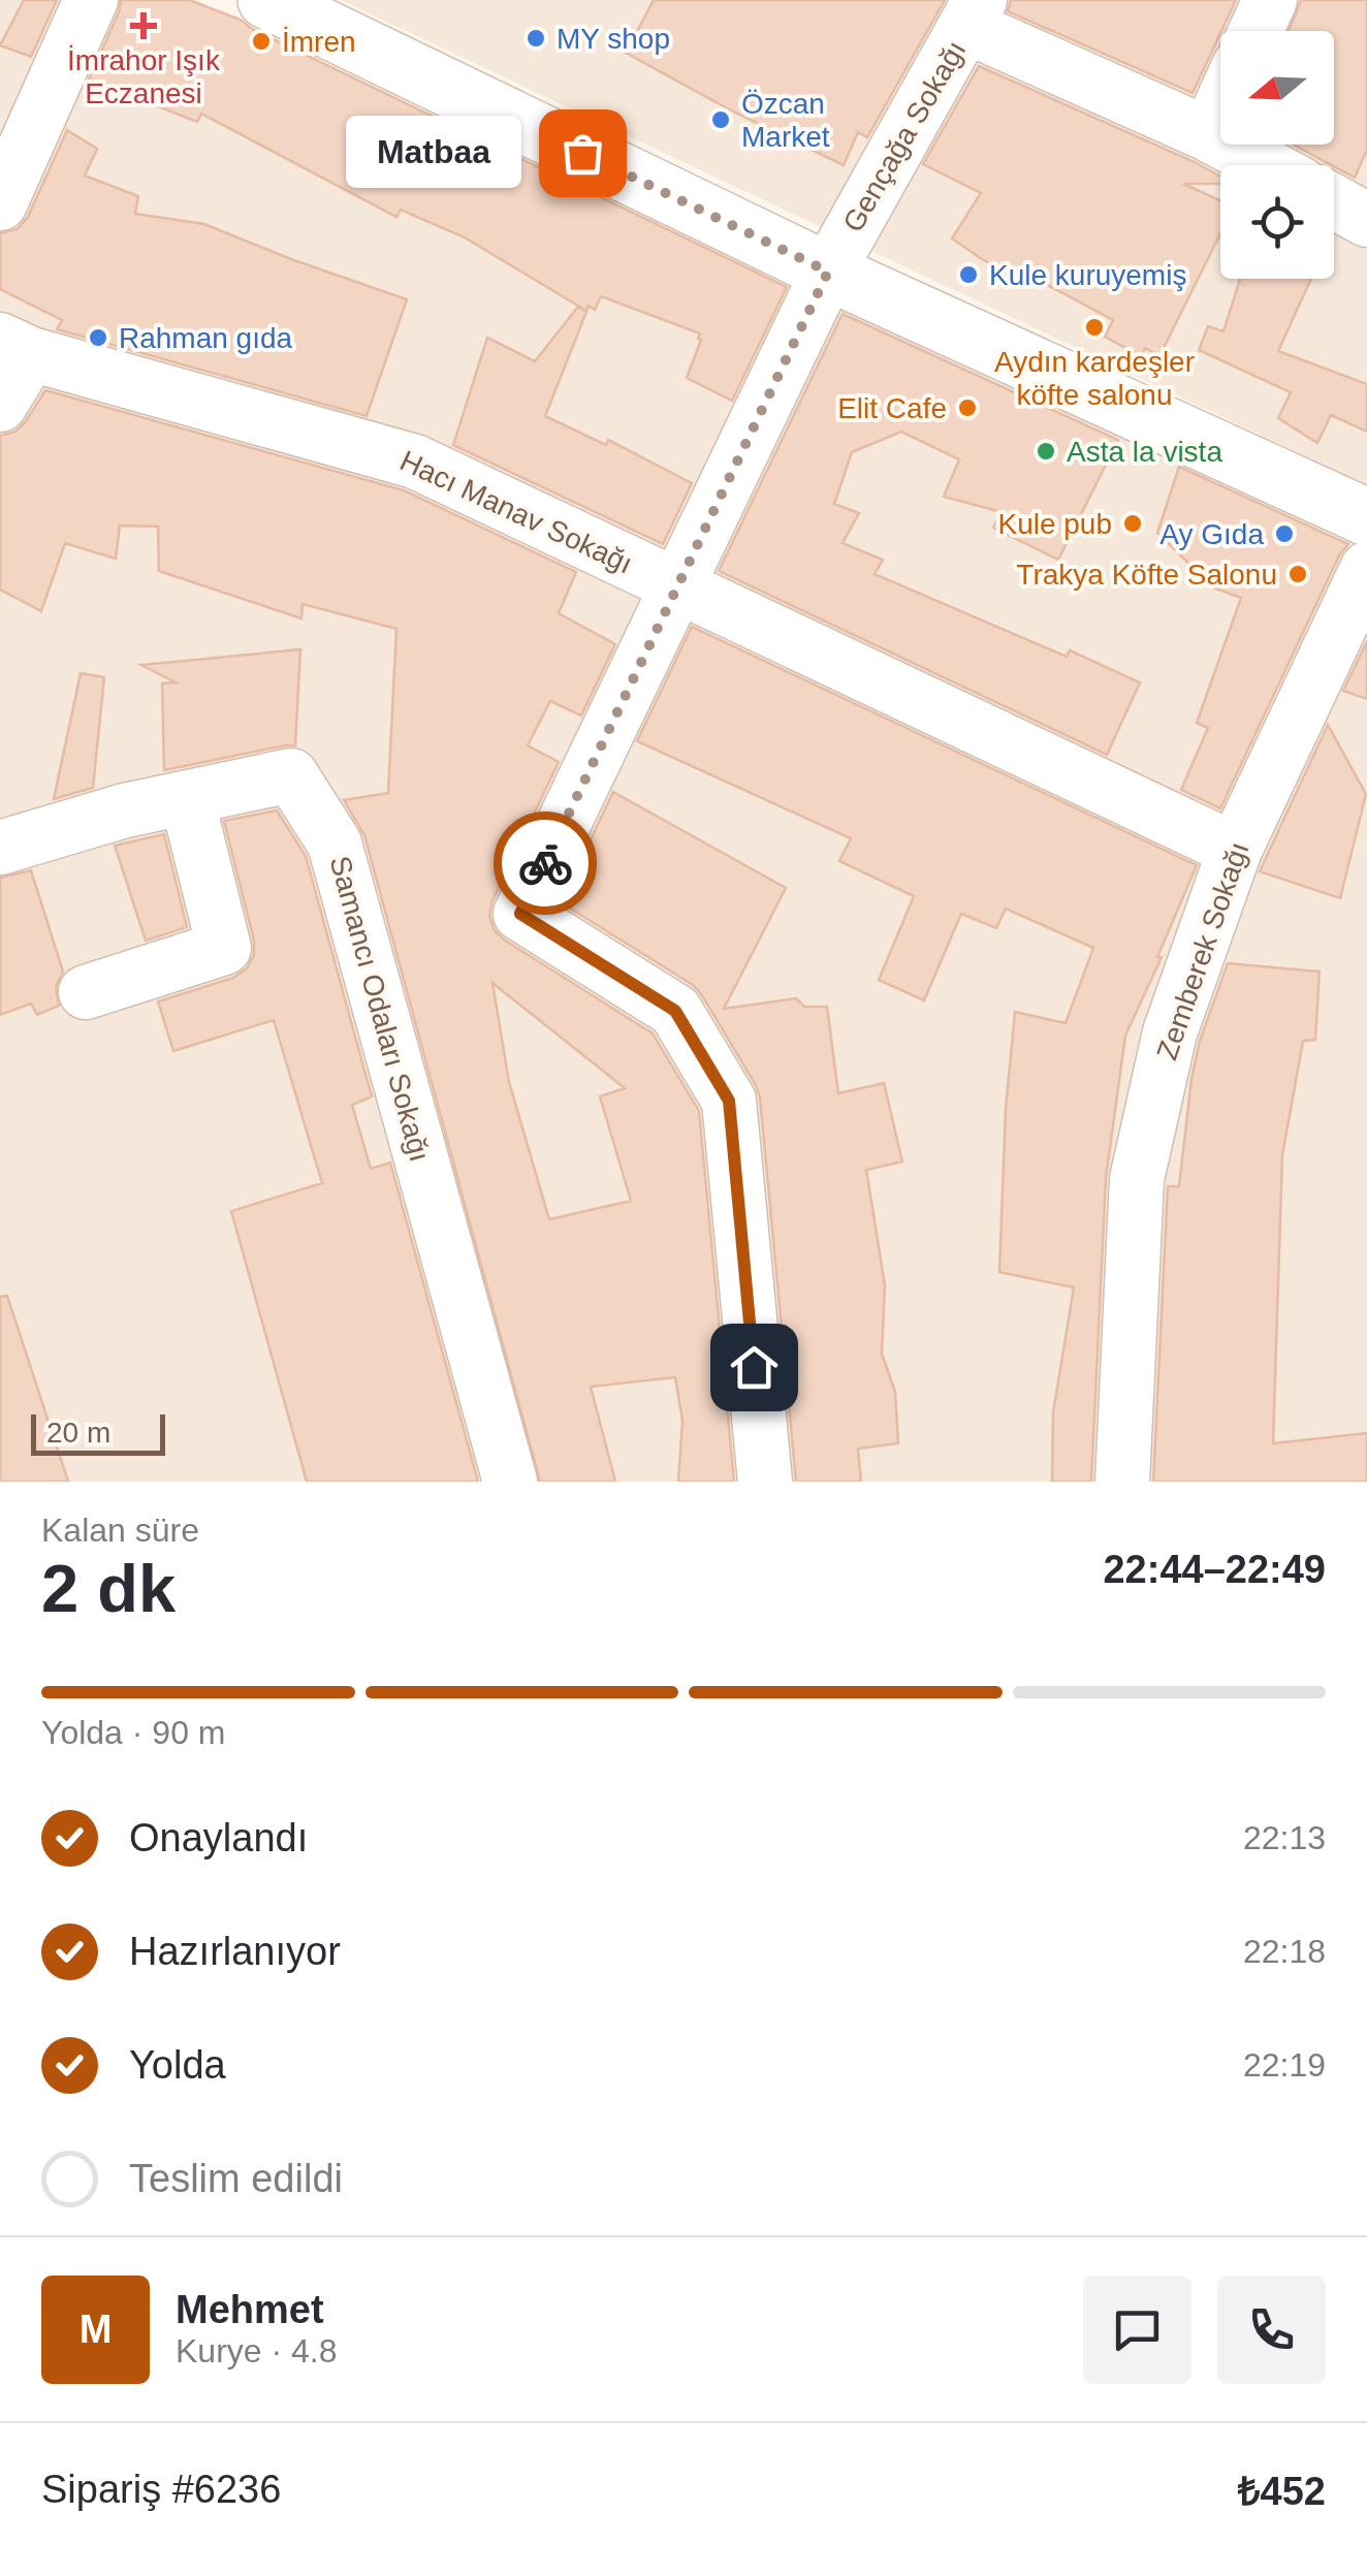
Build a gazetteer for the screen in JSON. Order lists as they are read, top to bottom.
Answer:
{
  "streets": {
    "street": [
      "Gençağa Sokağı",
      "Hacı Manav Sokağı",
      "Zemberek Sokağı",
      "Samancı Odaları Sokağı"
    ]
  },
  "crossings": [
    ["Gençağa Sokağı", "Hacı Manav Sokağı"],
    ["Hacı Manav Sokağı", "Zemberek Sokağı"]
  ],
  "places": {
    "health": ["İmrahor Işık Eczanesi"],
    "other": [
      "MY shop",
      "İmren",
      "Özcan Market",
      "Matbaa",
      "Kule kuruyemiş",
      "Aydın kardeşler köfte salonu",
      "Rahman gıda",
      "Elit Cafe",
      "Asta la vista",
      "Kule pub",
      "Ay Gıda",
      "Trakya Köfte Salonu"
    ]
  },
  "scale_bar": "20 m",
  "north": "left",
  "page": {
    "bubble": "Matbaa",
    "scale": "20 m",
    "heading": ["2 dk", "Kalan süre", "22:44–22:49"],
    "panel": [
      "Mehmet",
      "Kurye · 4.8",
      "Sipariş #6236",
      "₺452"
    ],
    "bar": "Yolda · 90 m",
    "list": [
      ["Onaylandı", "22:13"],
      ["Hazırlanıyor", "22:18"],
      ["Yolda", "22:19"],
      "Teslim edildi"
    ],
    "round": "M"
  }
}
